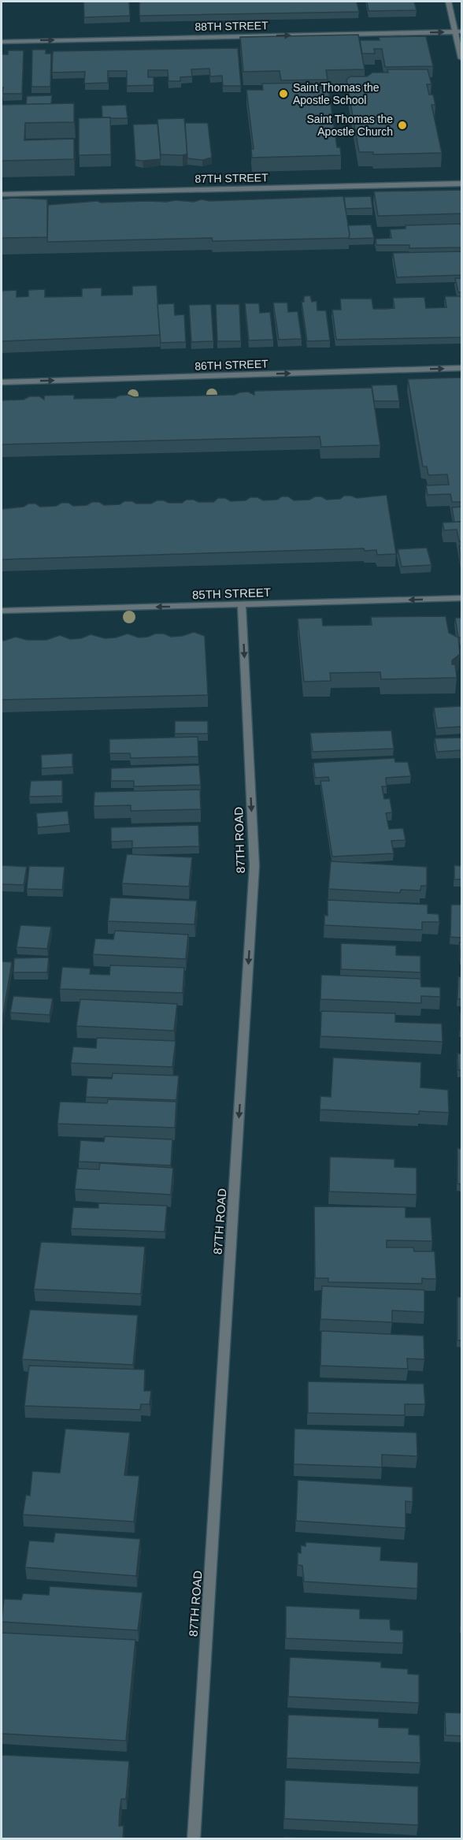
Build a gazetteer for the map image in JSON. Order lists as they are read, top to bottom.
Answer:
{
  "streets": {
    "street": [
      "88TH STREET",
      "87TH STREET",
      "86TH STREET",
      "85TH STREET",
      "87TH ROAD"
    ]
  },
  "crossings": [
    ["85TH STREET", "87TH ROAD"]
  ],
  "one_way": [
    "88TH STREET",
    "86TH STREET",
    "85TH STREET",
    "87TH ROAD"
  ],
  "places": ["Saint Thomas the Apostle School", "Saint Thomas the Apostle Church"]
}
